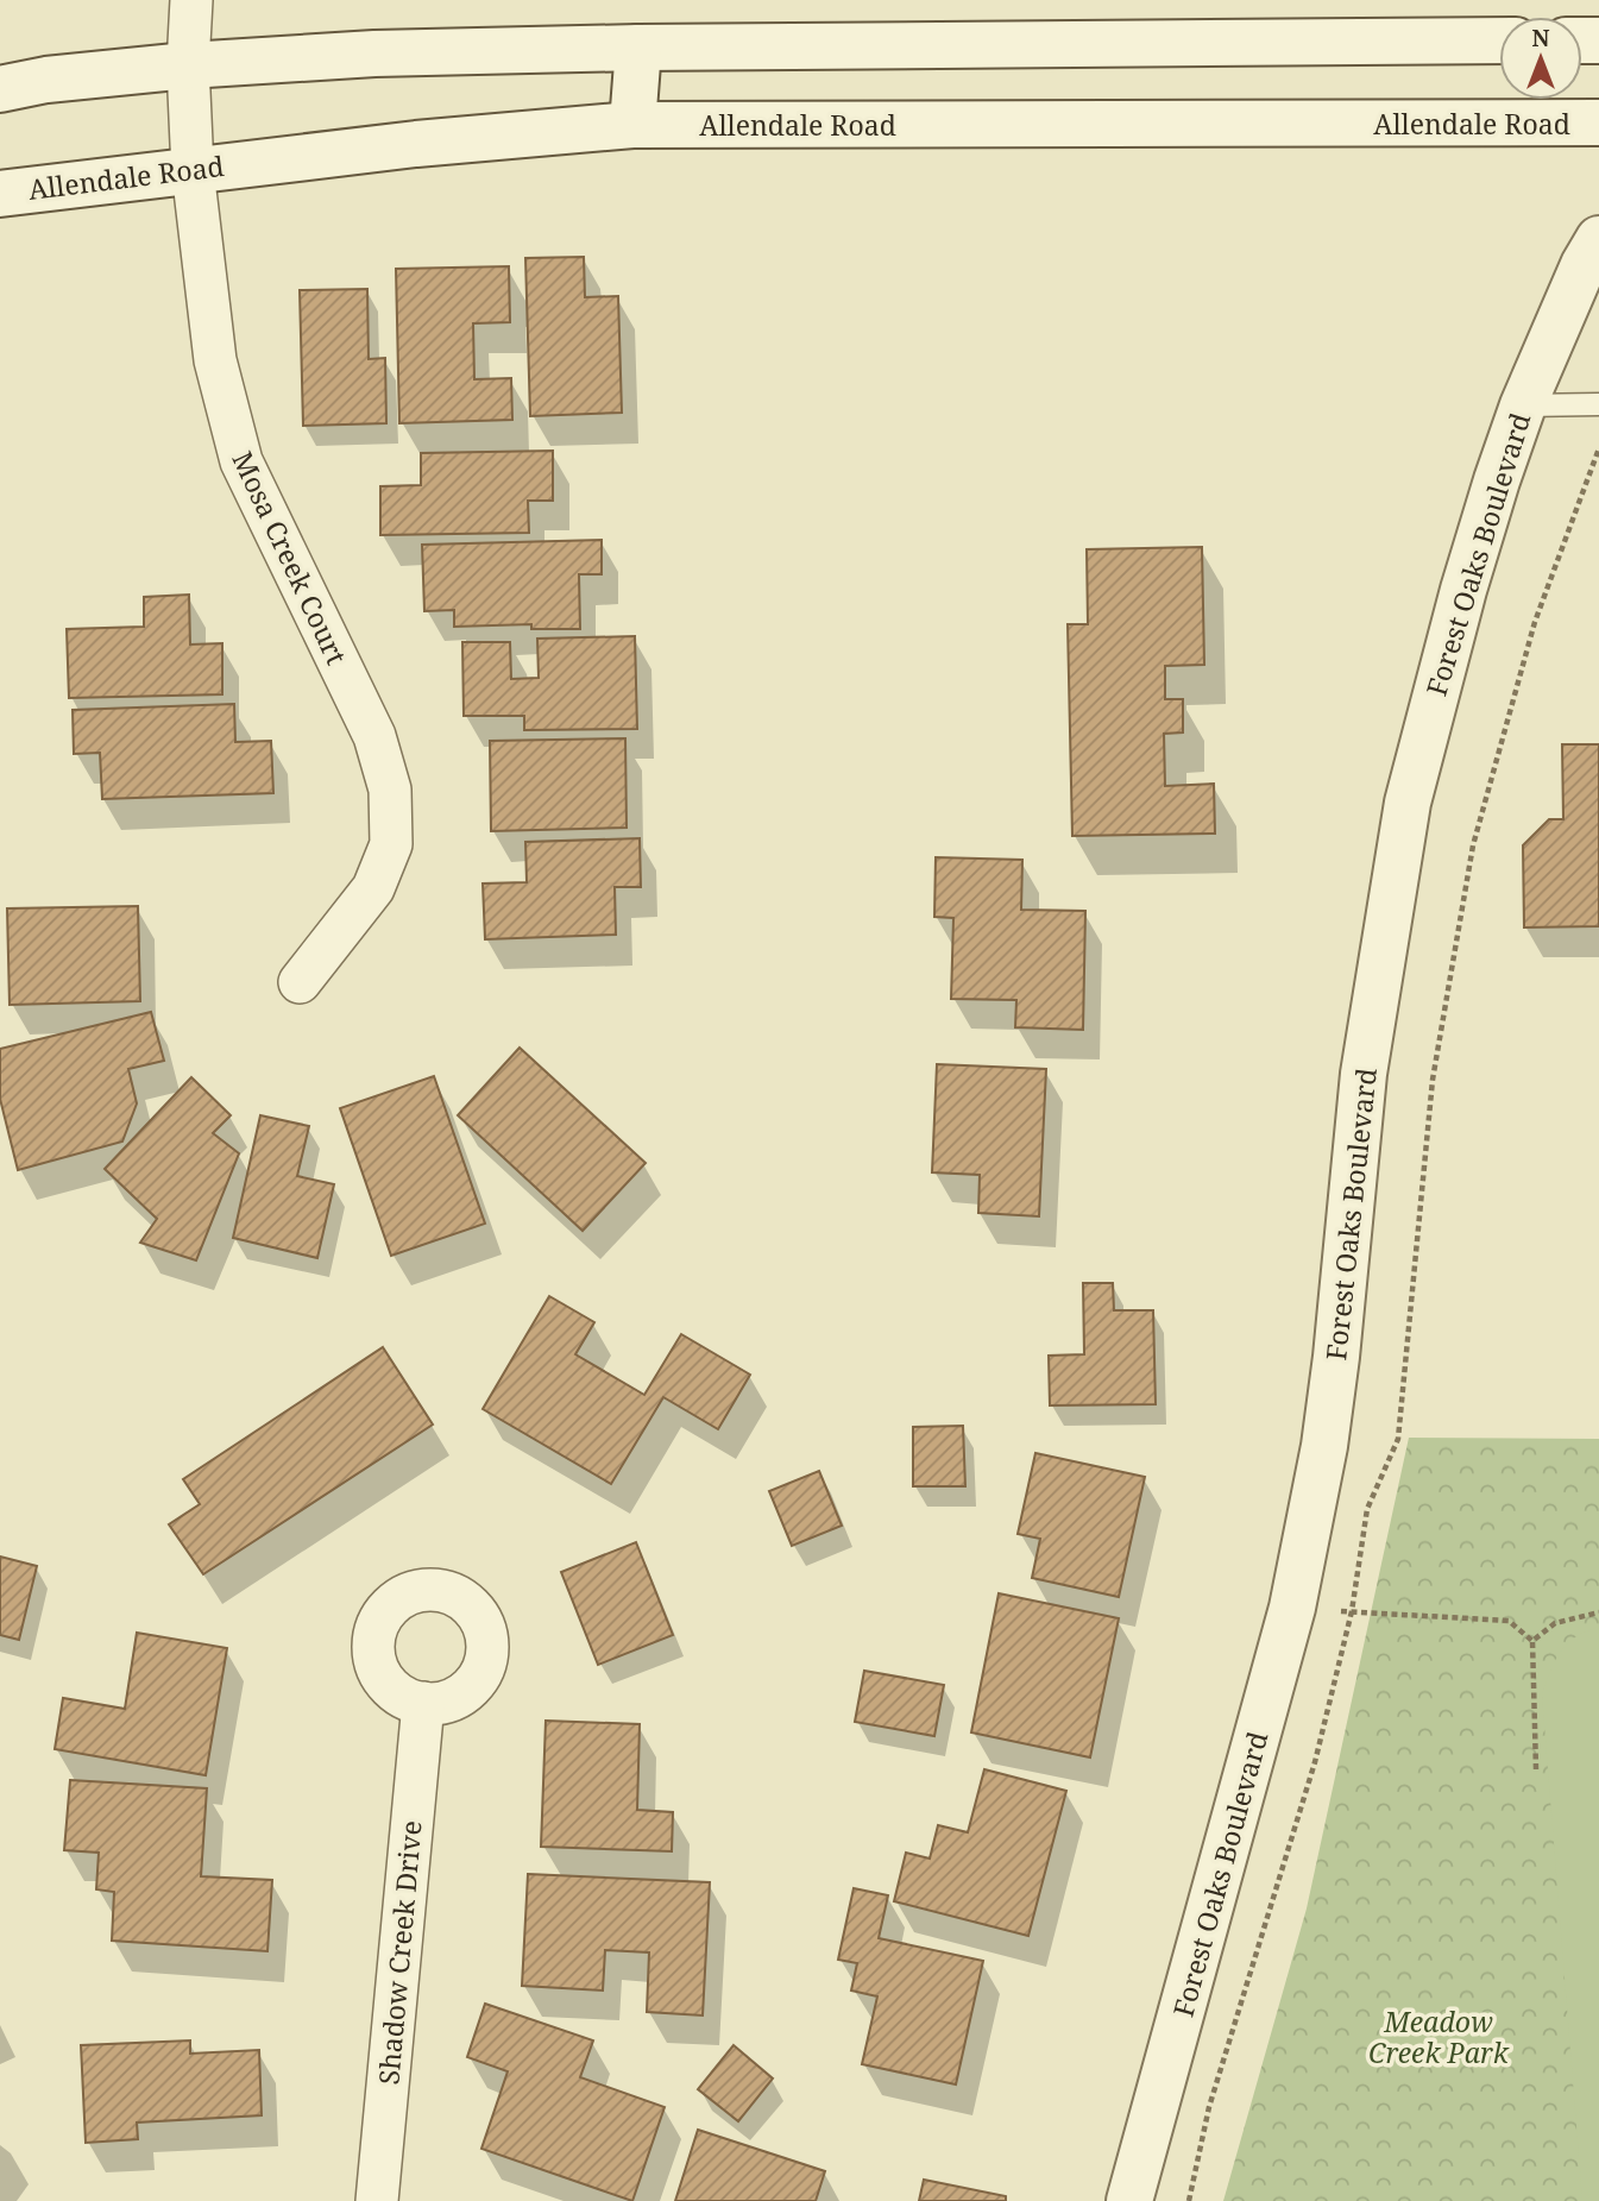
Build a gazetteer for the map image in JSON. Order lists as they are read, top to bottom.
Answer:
{
  "streets": {
    "main road": ["Allendale Road", "Forest Oaks Boulevard"],
    "street": ["Mosa Creek Court", "Shadow Creek Drive"]
  },
  "crossings": [
    ["Allendale Road", "Mosa Creek Court"]
  ],
  "parks": ["Meadow Creek Park"],
  "north": "top"
}
